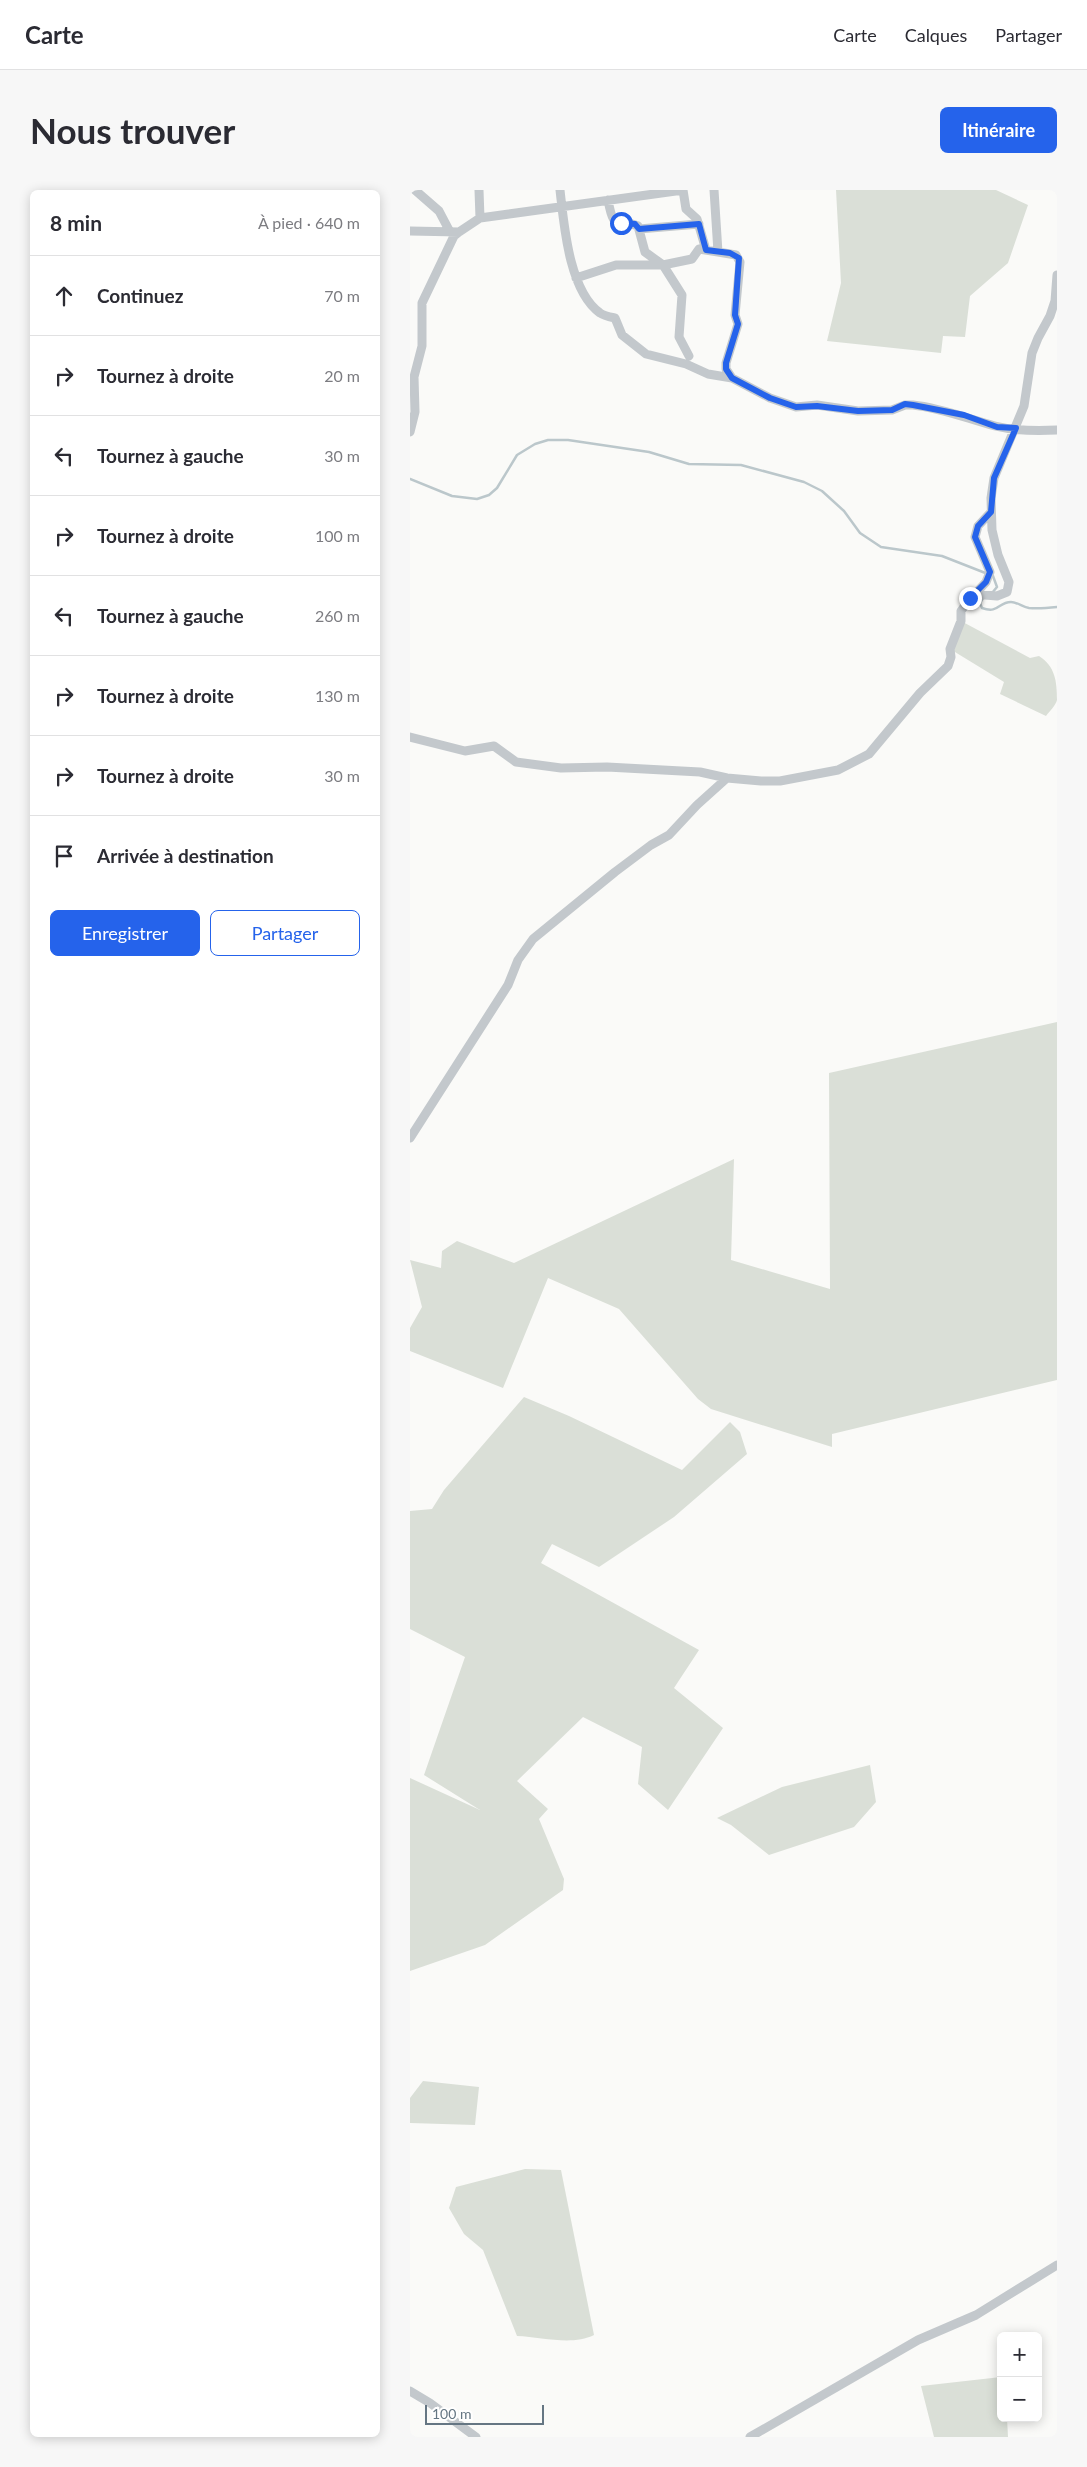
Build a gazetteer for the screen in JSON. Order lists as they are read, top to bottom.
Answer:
{
  "scale_bar": "100 m",
  "page": {
    "header": "Carte",
    "nav": ["Carte", "Calques", "Partager"],
    "buttons": [
      "Itinéraire",
      ["Enregistrer", "Partager"]
    ],
    "title": "Nous trouver",
    "heading": ["8 min", "À pied · 640 m"],
    "list": [
      ["Continuez", "70 m"],
      ["Tournez à droite", "20 m"],
      ["Tournez à gauche", "30 m"],
      ["Tournez à droite", "100 m"],
      ["Tournez à gauche", "260 m"],
      ["Tournez à droite", "130 m"],
      ["Tournez à droite", "30 m"],
      "Arrivée à destination"
    ],
    "map_buttons": ["+", "−"],
    "scale": "100 m"
  }
}
